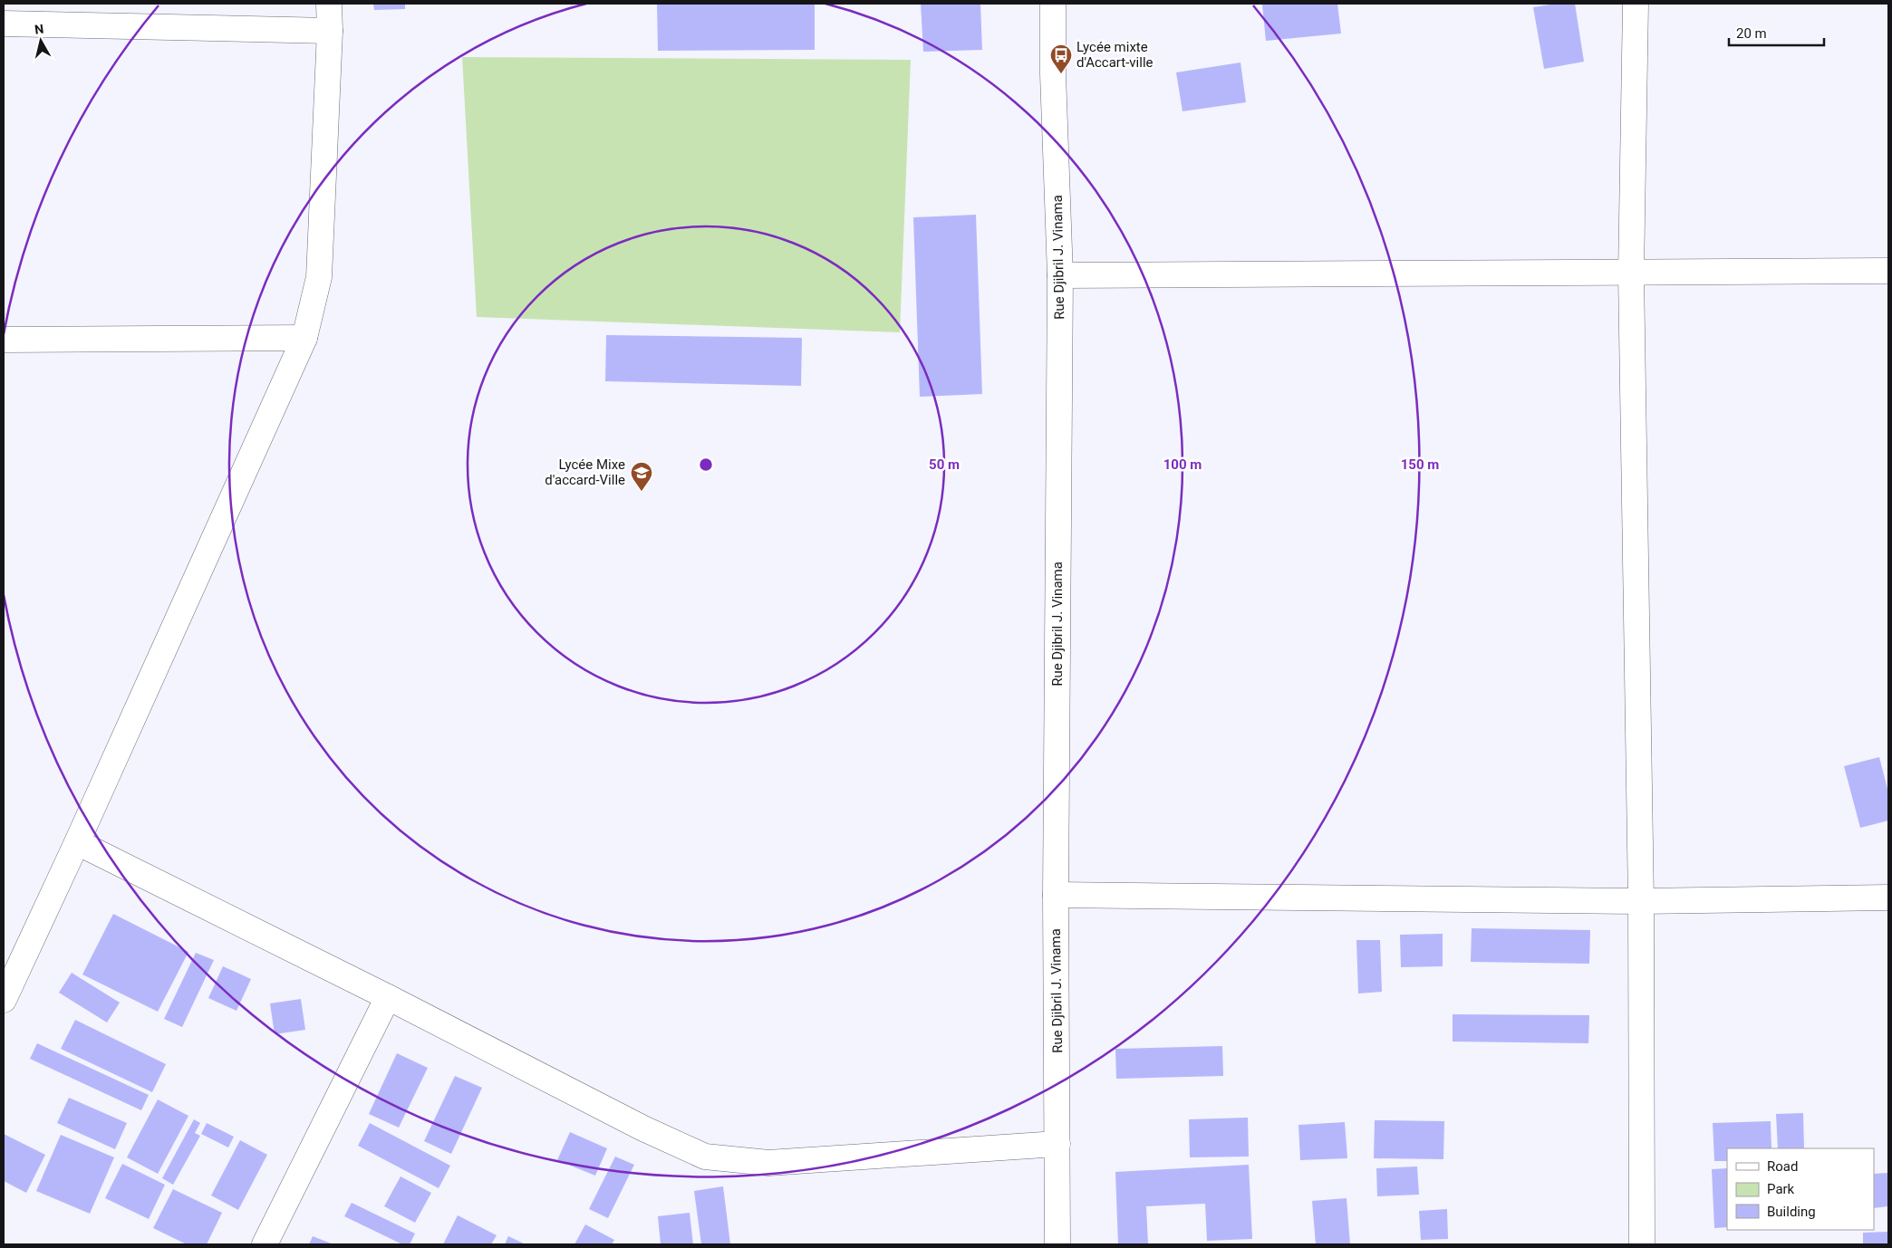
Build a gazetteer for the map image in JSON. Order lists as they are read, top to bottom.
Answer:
{
  "streets": {
    "street": ["Rue Djibril J. Vinama"]
  },
  "places": {
    "bus stop": ["Lycée mixte d'Accart-ville"],
    "school or university": ["Lycée Mixe d'accard-Ville"]
  },
  "legend": ["Road", "Park", "Building"],
  "scale_bar": "20 m",
  "north": "top",
  "rings": ["50 m", "100 m", "150 m"]
}
